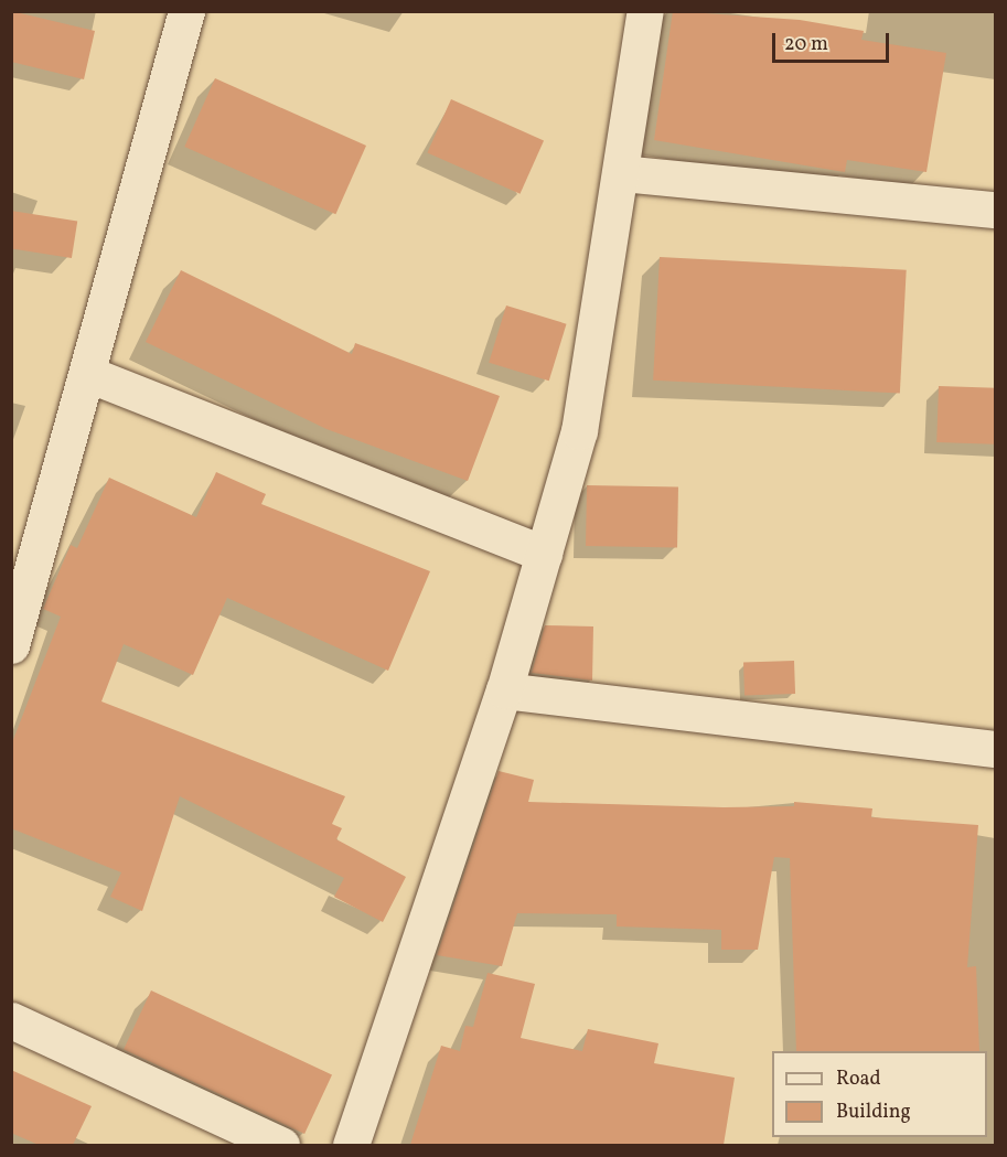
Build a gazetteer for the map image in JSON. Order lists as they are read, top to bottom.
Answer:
{
  "legend": ["Road", "Building"],
  "scale_bar": "20 m"
}
